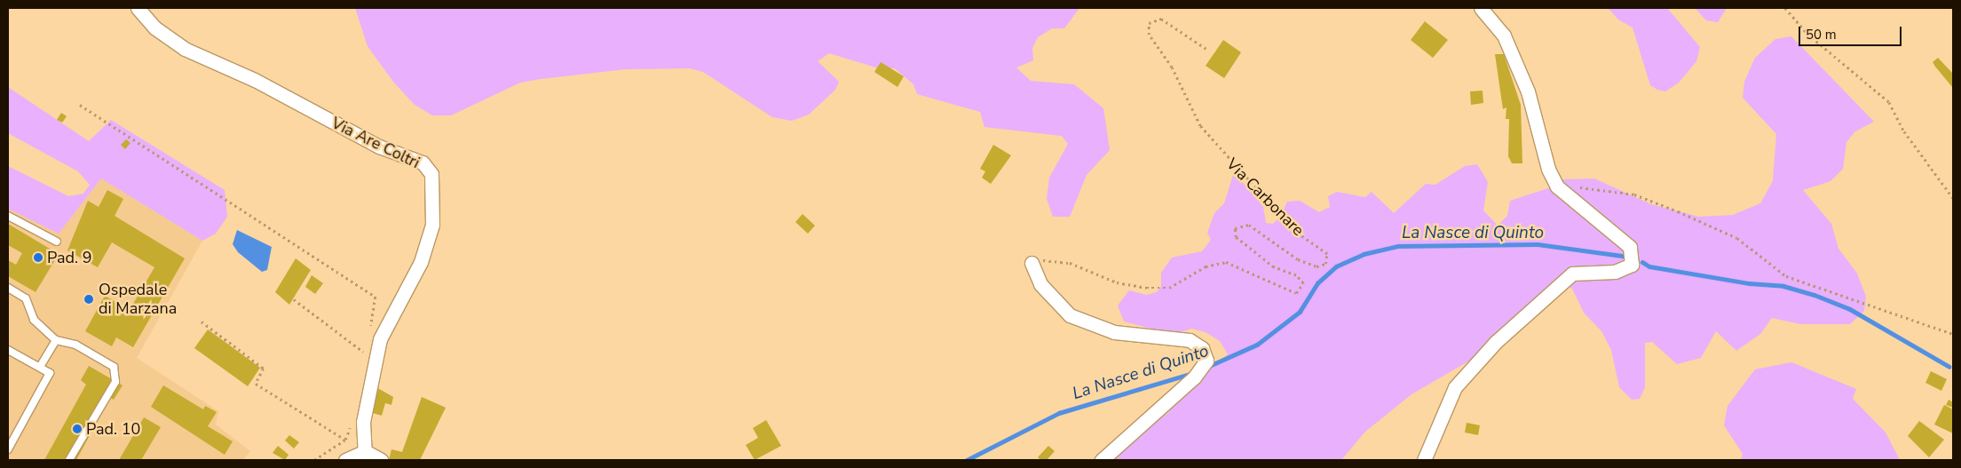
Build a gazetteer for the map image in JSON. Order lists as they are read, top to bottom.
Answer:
{
  "streets": {
    "street": ["Via Are Coltri"],
    "path": ["Via Carbonare"]
  },
  "water": ["La Nasce di Quinto"],
  "places": ["Pad. 9", "Ospedale di Marzana", "Pad. 10"],
  "scale_bar": "50 m"
}
